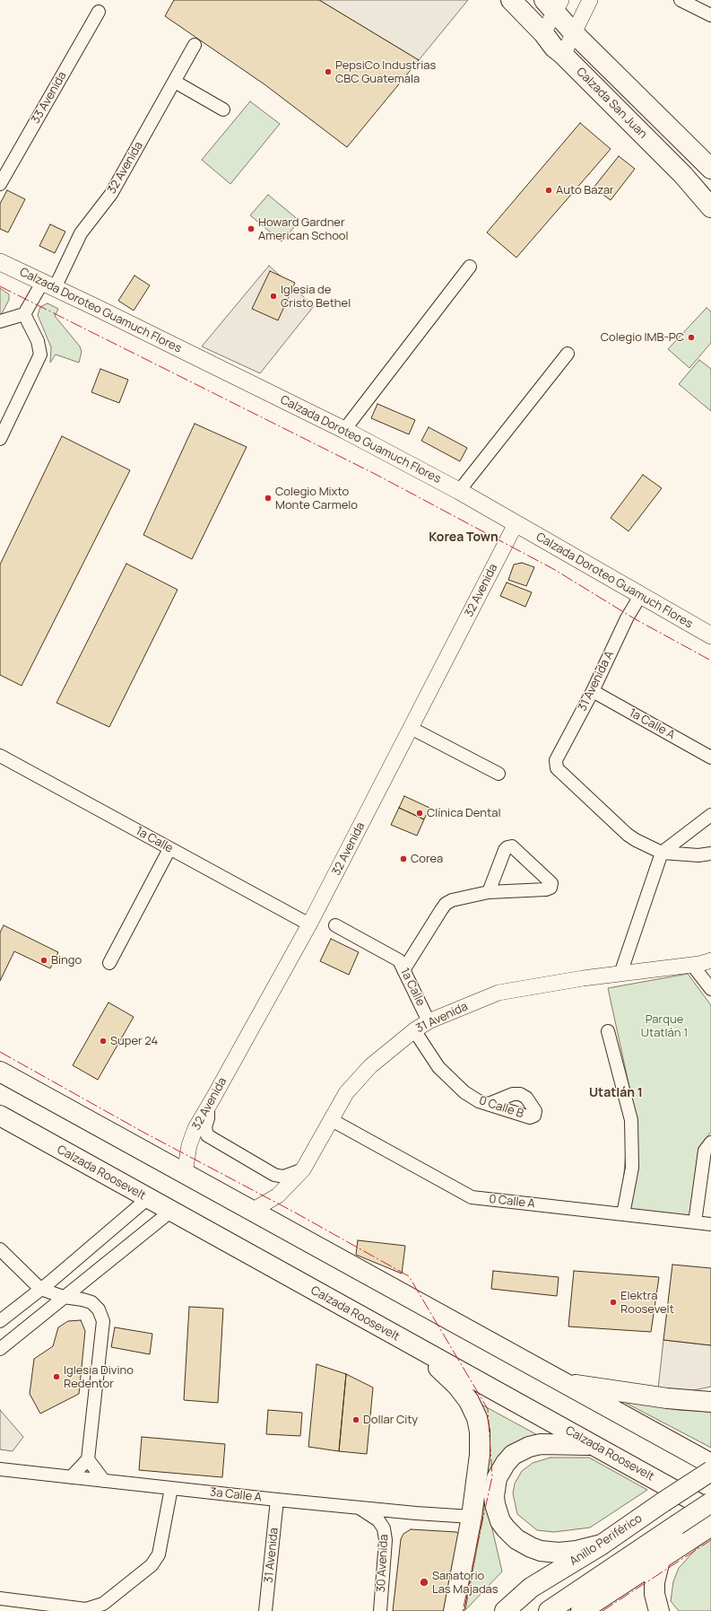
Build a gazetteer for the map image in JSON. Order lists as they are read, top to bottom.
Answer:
{
  "streets": {
    "main road": [
      "Calzada San Juan",
      "Calzada Doroteo Guamuch Flores",
      "Calzada Roosevelt",
      "Anillo Periférico"
    ],
    "street": [
      "33 Avenida",
      "32 Avenida",
      "31 Avenida A",
      "1a Calle A",
      "1a Calle",
      "31 Avenida",
      "0 Calle B",
      "0 Calle A",
      "3a Calle A",
      "30 Avenida"
    ]
  },
  "crossings": [
    ["32 Avenida", "Calzada Doroteo Guamuch Flores"],
    ["32 Avenida", "1a Calle"],
    ["Calzada Doroteo Guamuch Flores", "31 Avenida A"],
    ["31 Avenida A", "1a Calle A"],
    ["1a Calle", "31 Avenida"],
    ["31 Avenida", "0 Calle B"],
    ["31 Avenida", "0 Calle A"],
    ["31 Avenida", "3a Calle A"],
    ["3a Calle A", "30 Avenida"]
  ],
  "districts": ["Korea Town", "Utatlán 1"],
  "parks": ["Parque Utatlán 1"],
  "places": [
    "PepsiCo Industrias CBC Guatemala",
    "Auto Bazar",
    "Howard Gardner American School",
    "Iglesia de Cristo Bethel",
    "Colegio IMB-PC",
    "Colegio Mixto Monte Carmelo",
    "Clínica Dental",
    "Corea",
    "Bingo",
    "Super 24",
    "Elektra Roosevelt",
    "Iglesia Divino Redentor",
    "Dollar City",
    "Sanatorio Las Majadas"
  ]
}
